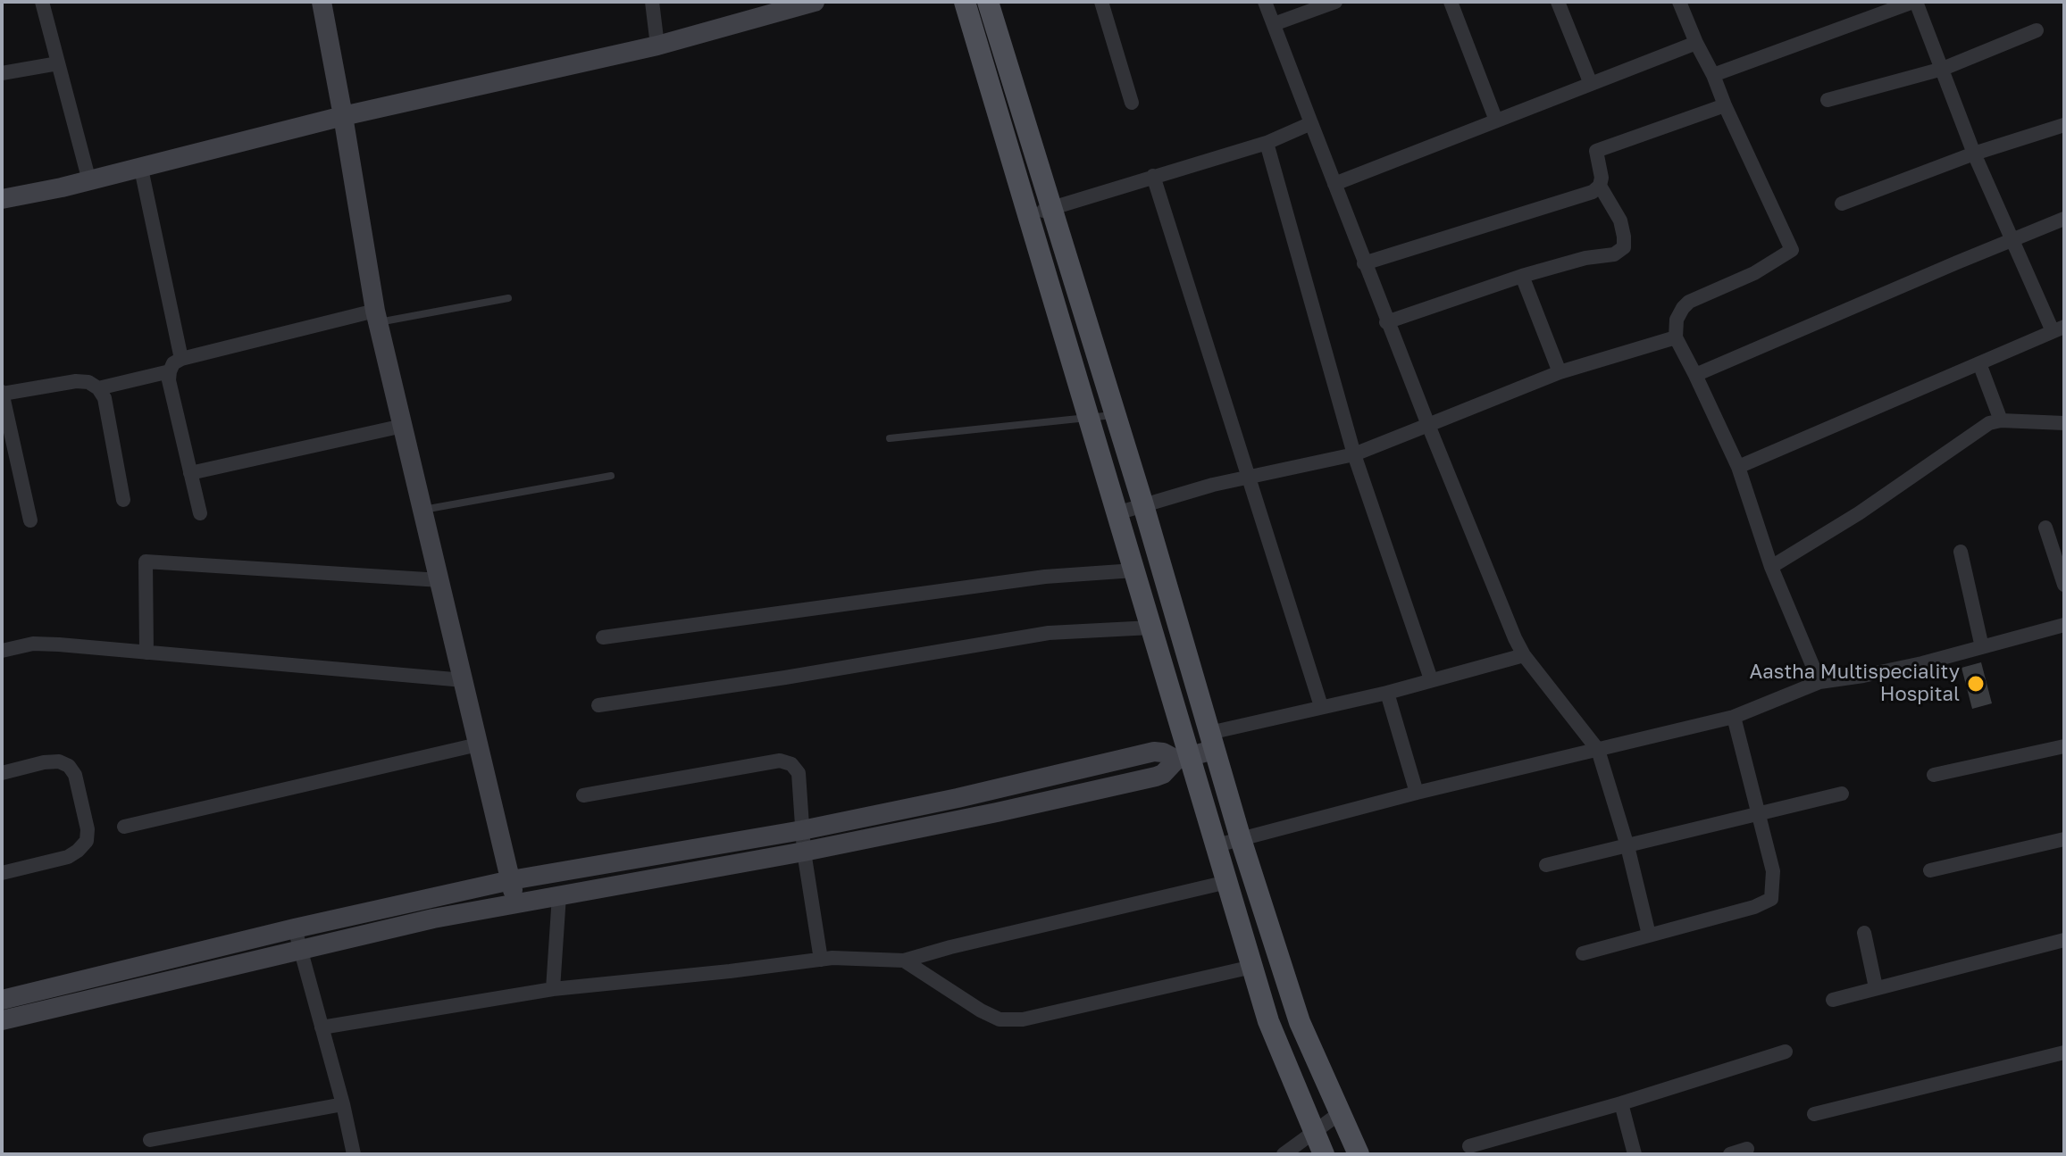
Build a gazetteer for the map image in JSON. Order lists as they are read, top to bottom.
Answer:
{
  "places": ["Aastha Multispeciality Hospital"]
}
